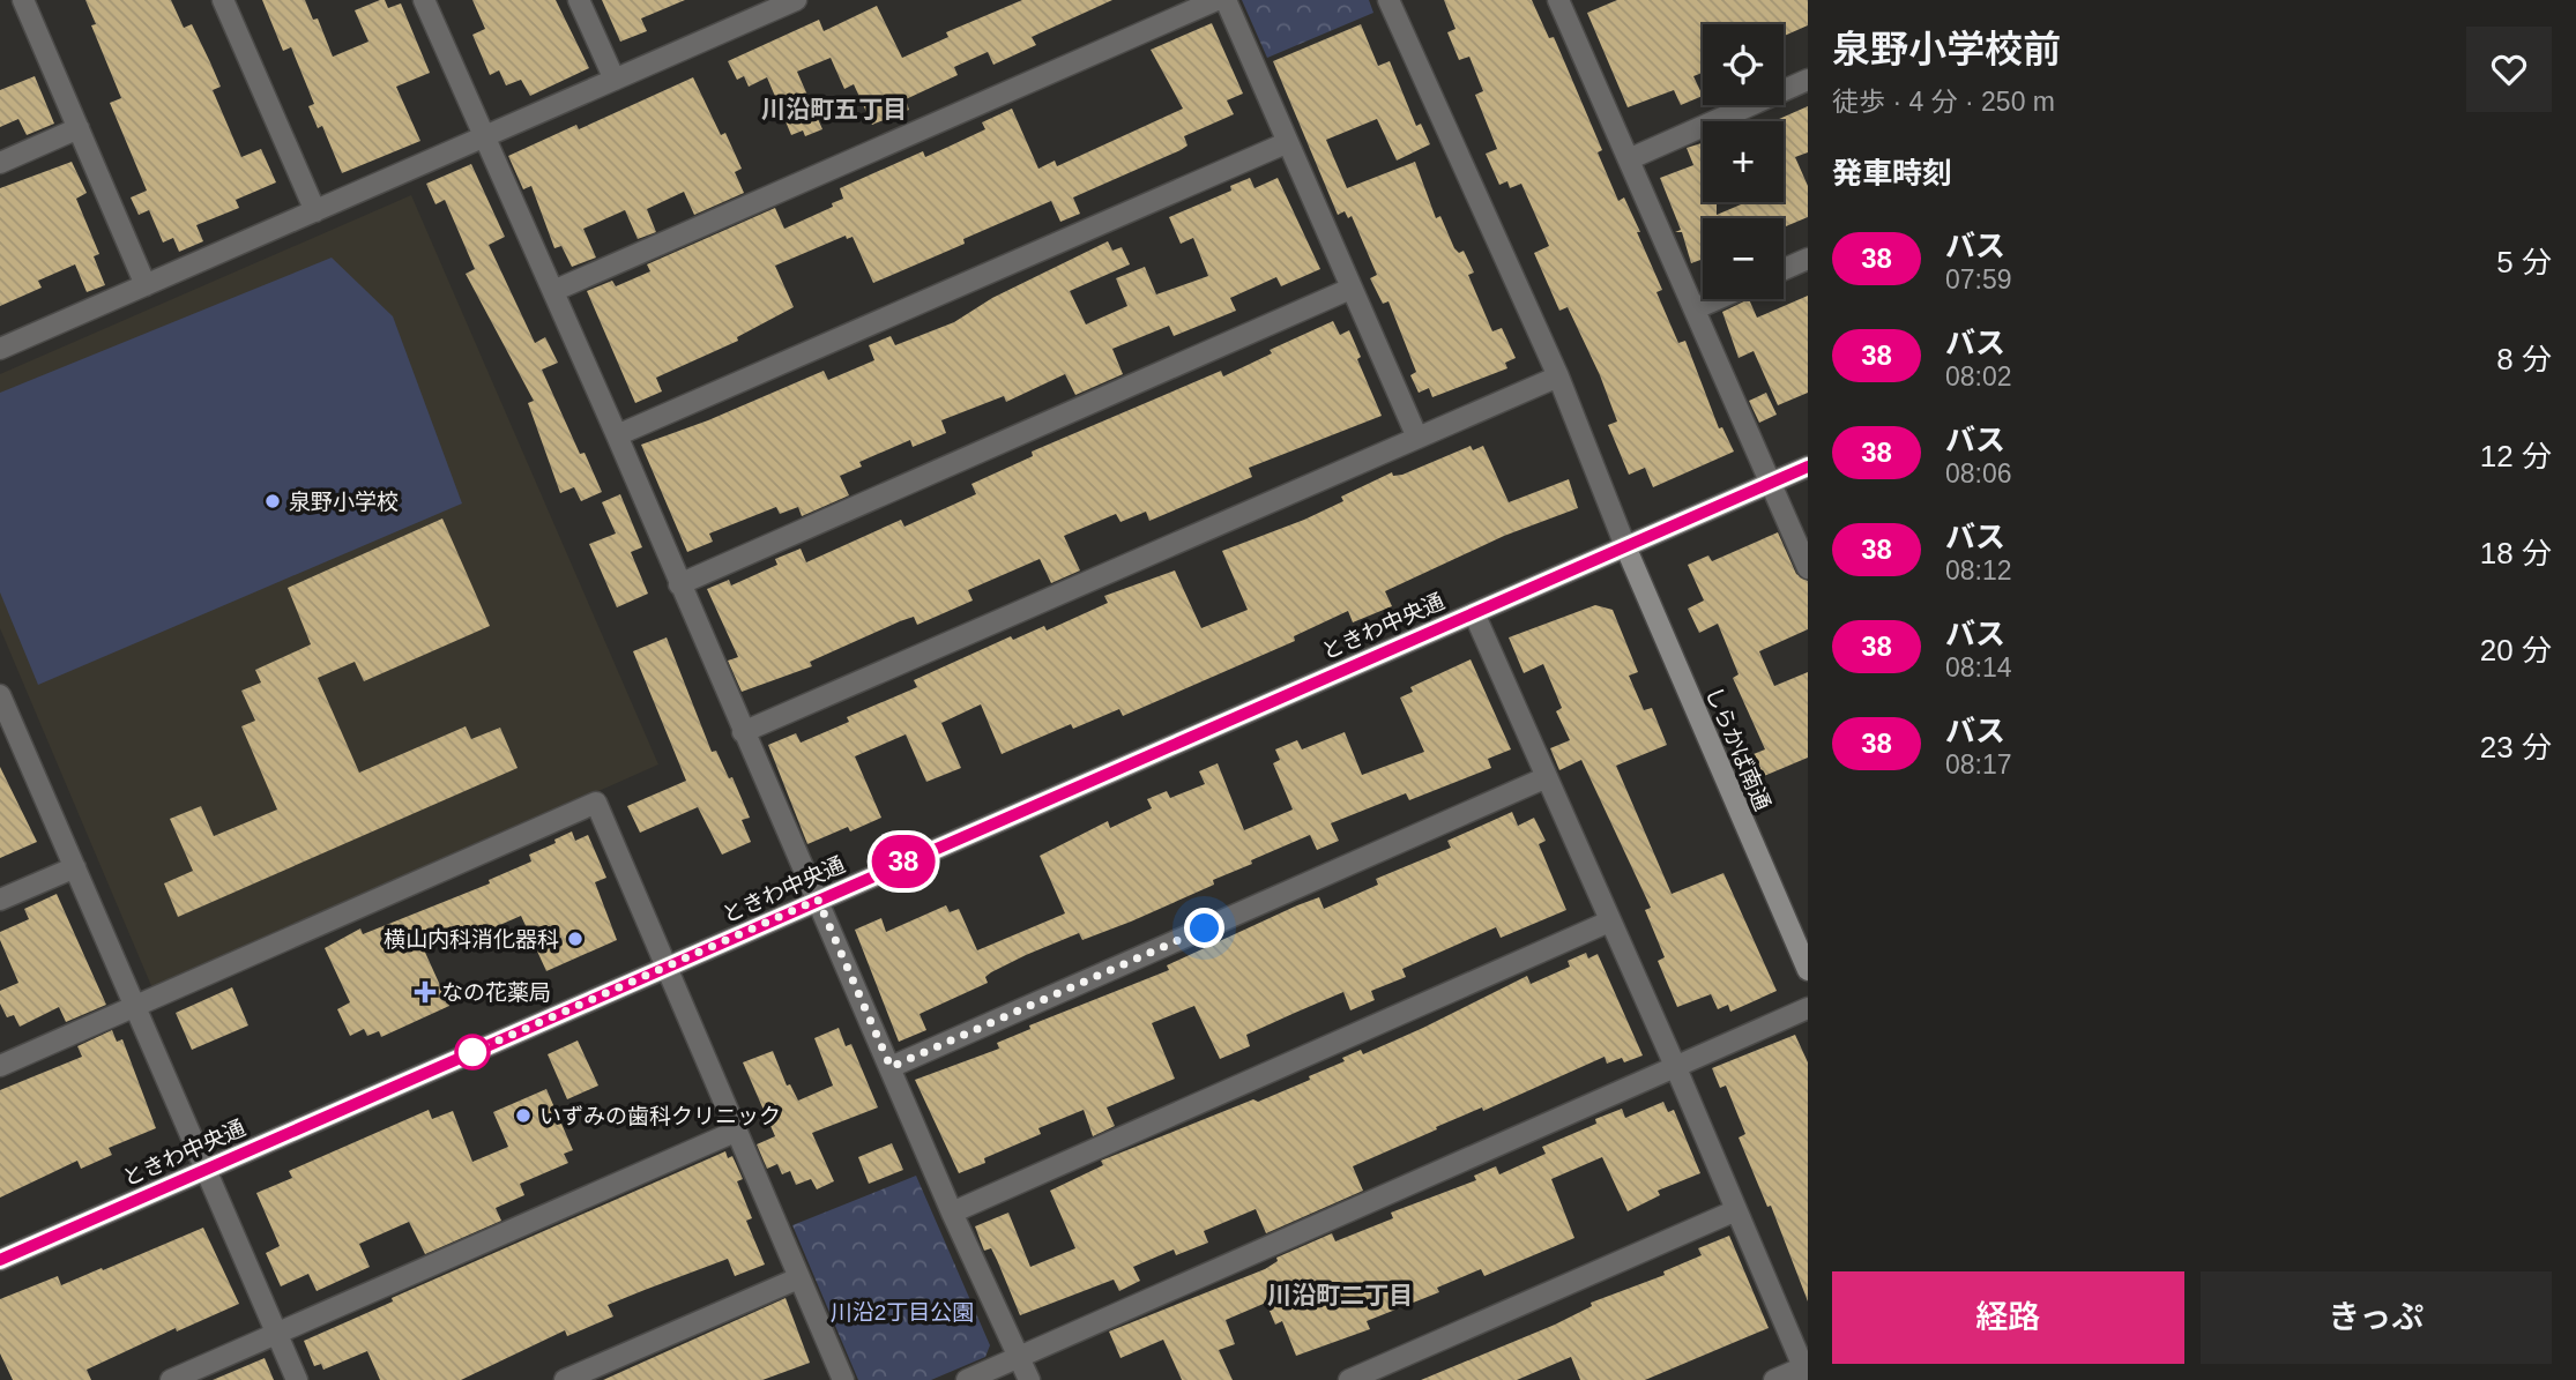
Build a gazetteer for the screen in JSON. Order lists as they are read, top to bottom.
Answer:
{
  "streets": {
    "street": ["ときわ中央通", "しらかば南通"]
  },
  "crossings": [
    ["ときわ中央通", "しらかば南通"]
  ],
  "districts": ["川沿町五丁目", "川沿町二丁目"],
  "parks": ["川沿2丁目公園"],
  "places": {
    "other": ["泉野小学校", "横山内科消化器科", "いずみの歯科クリニック"],
    "health": ["なの花薬局"]
  },
  "lines": ["bus line 38"],
  "page": {
    "on_map": "38",
    "heading": [
      ["泉野小学校前", "徒歩 · 4 分 · 250 m"],
      "発車時刻"
    ],
    "map_buttons": ["+", "−"],
    "list": [
      {
        "mark": "38",
        "name": "バス",
        "note": "07:59",
        "value": "5 分"
      },
      {
        "mark": "38",
        "name": "バス",
        "note": "08:02",
        "value": "8 分"
      },
      {
        "mark": "38",
        "name": "バス",
        "note": "08:06",
        "value": "12 分"
      },
      {
        "mark": "38",
        "name": "バス",
        "note": "08:12",
        "value": "18 分"
      },
      {
        "mark": "38",
        "name": "バス",
        "note": "08:14",
        "value": "20 分"
      },
      {
        "mark": "38",
        "name": "バス",
        "note": "08:17",
        "value": "23 分"
      }
    ],
    "buttons": ["経路", "きっぷ"]
  }
}
